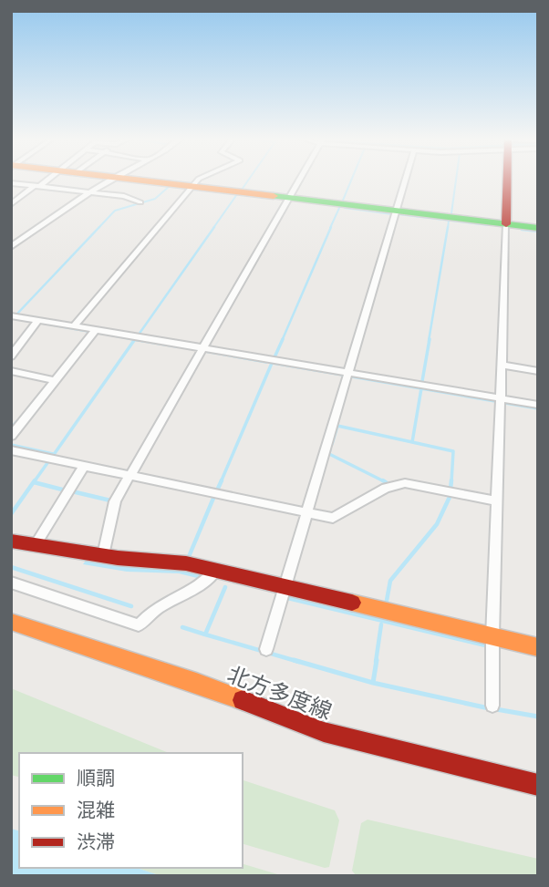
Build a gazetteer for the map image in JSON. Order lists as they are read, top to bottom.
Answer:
{
  "streets": {
    "main road": ["北方多度線"]
  },
  "legend": ["順調", "混雑", "渋滞"]
}
